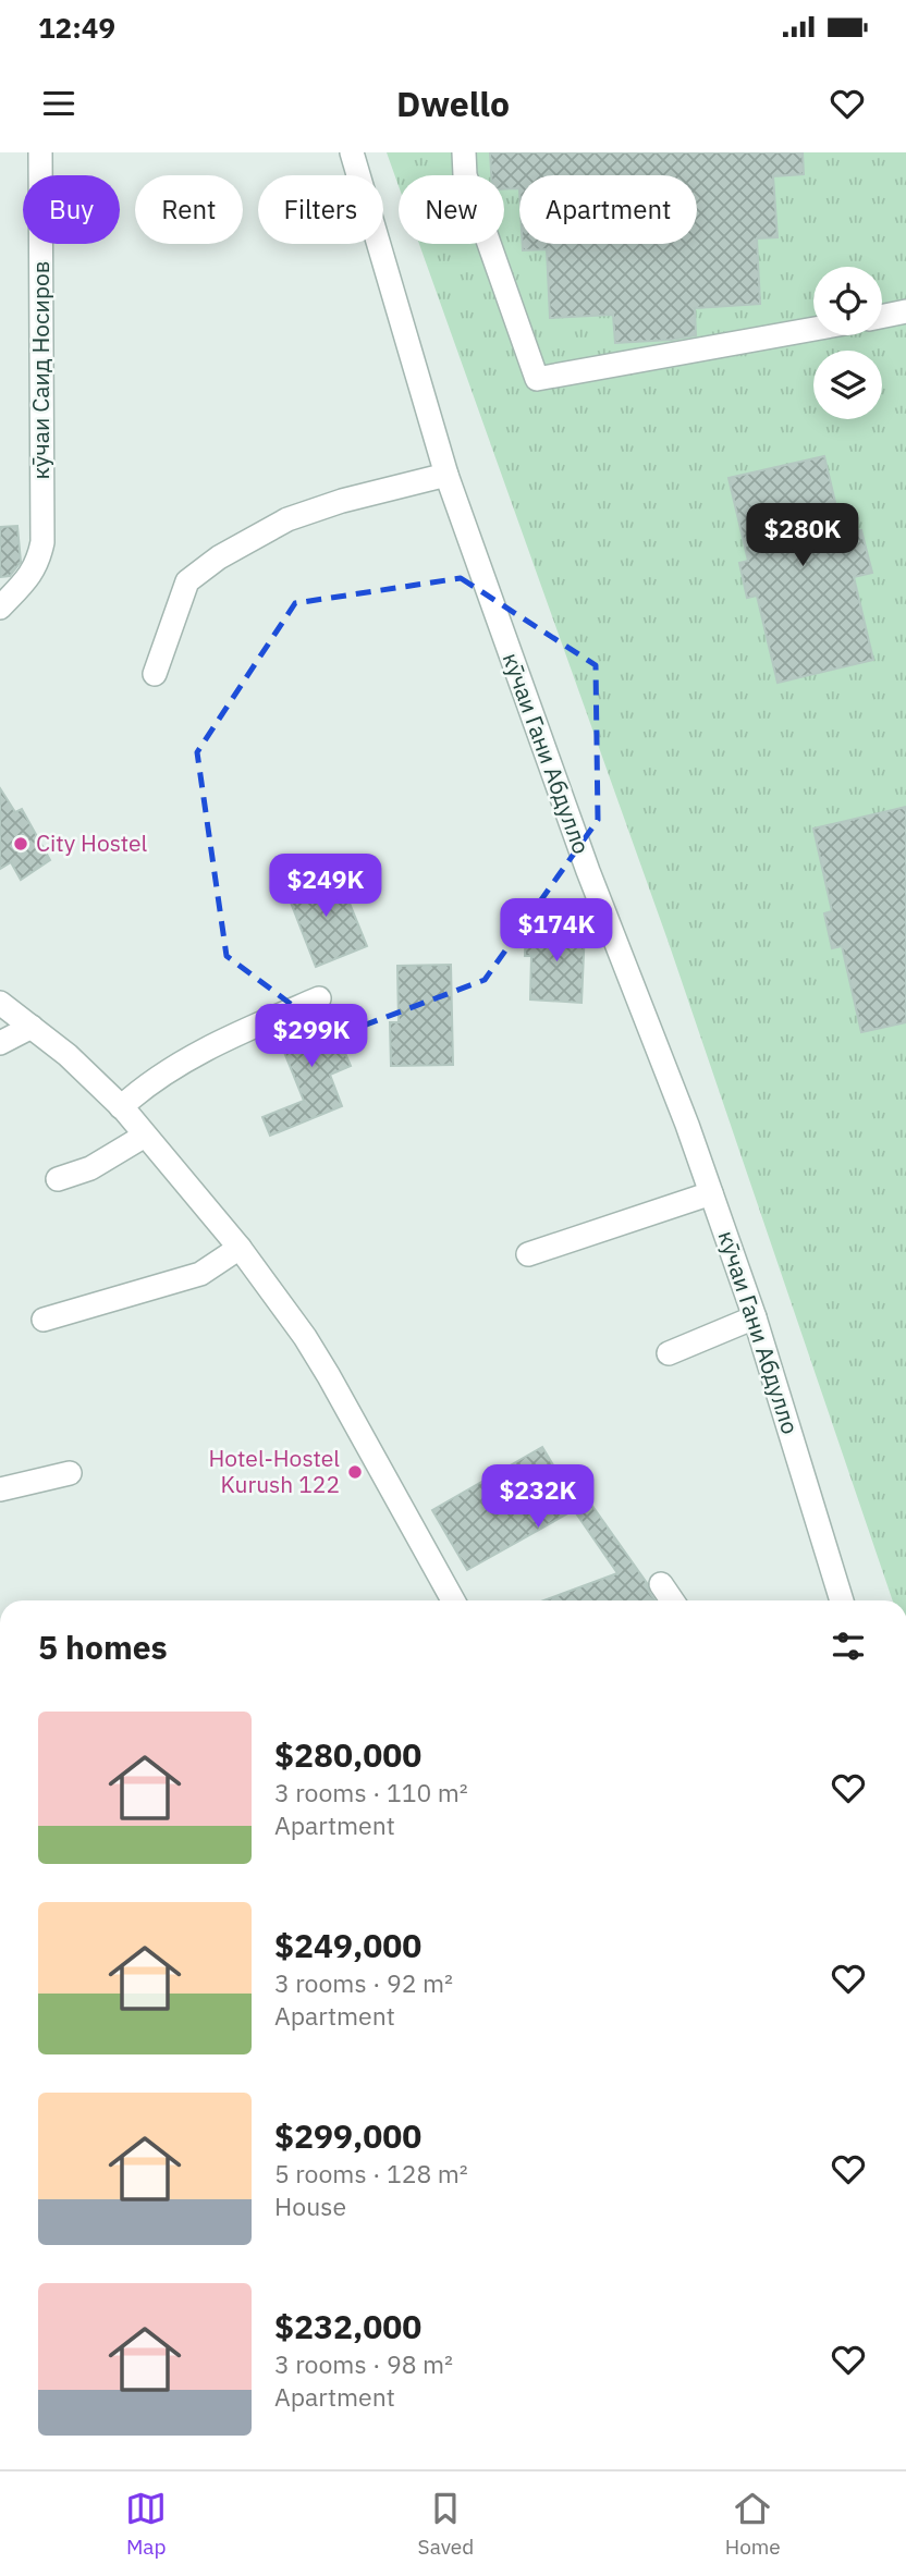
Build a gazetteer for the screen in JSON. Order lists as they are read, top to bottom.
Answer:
{
  "streets": {
    "street": ["кӯчаи Саид Носиров", "кӯчаи Гани Абдулло"]
  },
  "places": ["City Hostel", "Hotel-Hostel Kurush 122"],
  "page": {
    "status": "12:49",
    "header": "Dwello",
    "chip": [
      "Buy",
      "Rent",
      "Filters",
      "New",
      "Apartment"
    ],
    "price": [
      "$280K",
      "$249K",
      "$174K",
      "$299K",
      "$232K"
    ],
    "heading": "5 homes",
    "list": [
      {
        "name": "$280,000",
        "note": "3 rooms · 110 m² · Apartment"
      },
      {
        "name": "$249,000",
        "note": "3 rooms · 92 m² · Apartment"
      },
      {
        "name": "$299,000",
        "note": "5 rooms · 128 m² · House"
      },
      {
        "name": "$232,000",
        "note": "3 rooms · 98 m² · Apartment"
      }
    ],
    "tabs": ["Map", "Saved", "Home"]
  }
}
